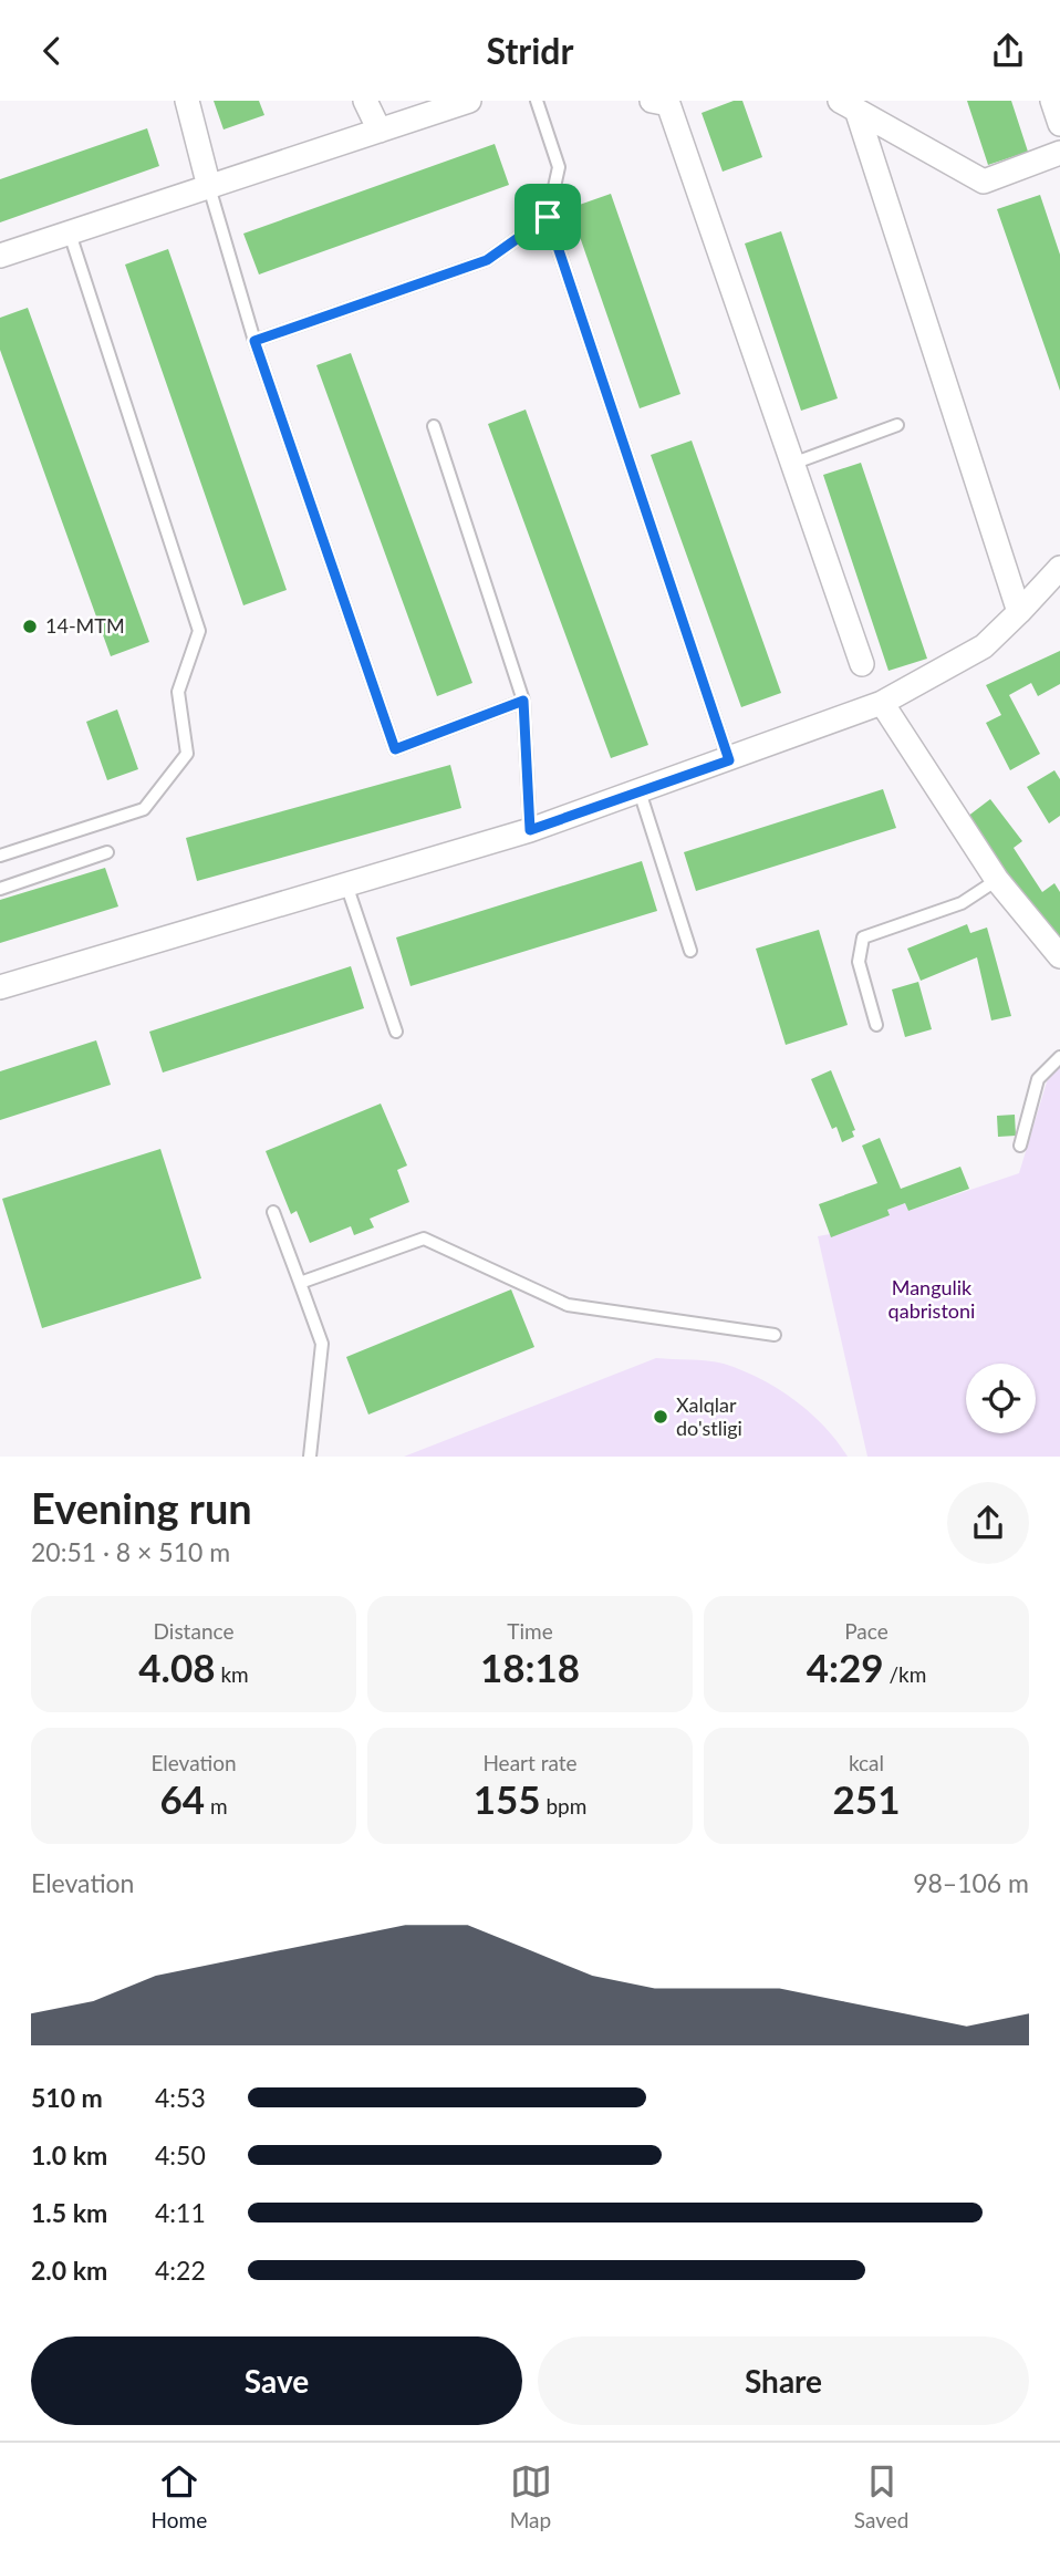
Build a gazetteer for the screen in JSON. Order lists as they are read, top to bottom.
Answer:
{
  "parks": ["Mangulik qabristoni"],
  "places": ["14-МТМ", "Xalqlar do'stligi"],
  "page": {
    "header": "Stridr",
    "heading": ["Evening run", "20:51 · 8 × 510 m"],
    "stats": [
      ["Distance", "4.08 km"],
      ["Time", "18:18"],
      ["Pace", "4:29 /km"],
      ["Elevation", "64 m"],
      ["Heart rate", "155 bpm"],
      ["kcal", "251"]
    ],
    "chart": ["Elevation", "98–106 m"],
    "list": [
      {
        "name": "510 m",
        "note": "4:53"
      },
      {
        "name": "1.0 km",
        "note": "4:50"
      },
      {
        "name": "1.5 km",
        "note": "4:11"
      },
      {
        "name": "2.0 km",
        "note": "4:22"
      }
    ],
    "buttons": ["Save", "Share"],
    "tabs": ["Home", "Map", "Saved"]
  }
}
